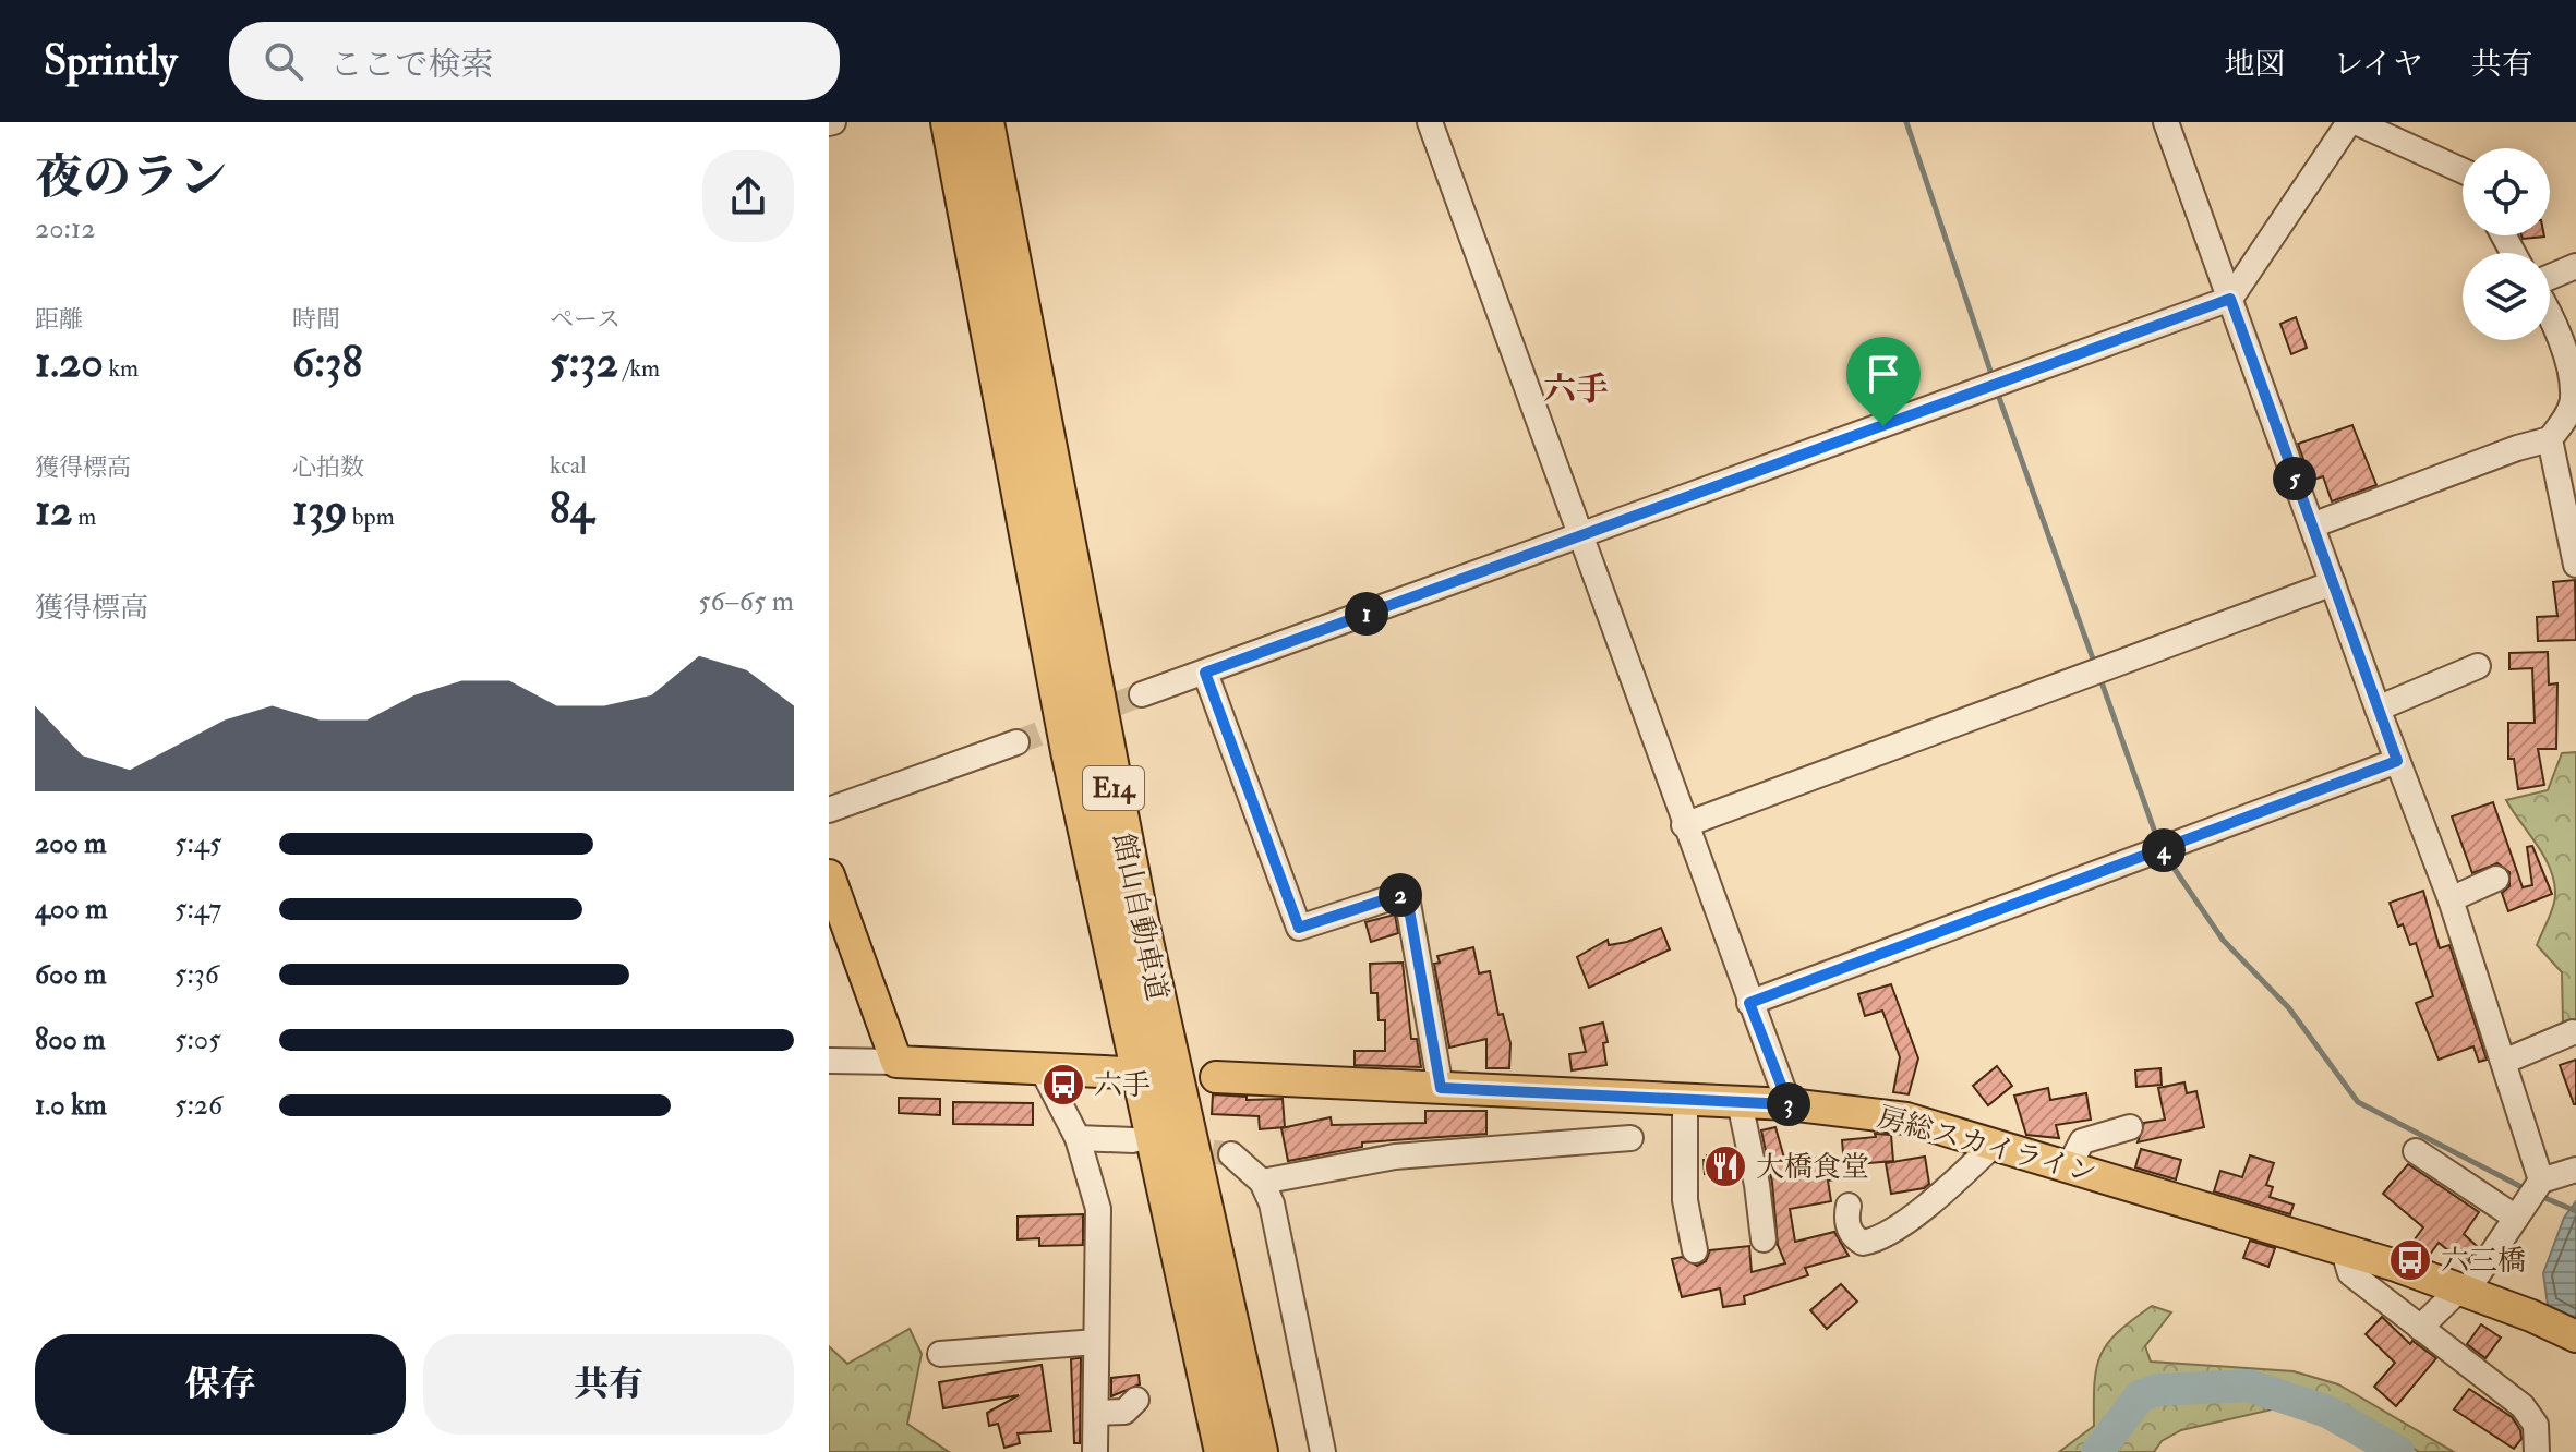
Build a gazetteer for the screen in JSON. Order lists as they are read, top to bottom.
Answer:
{
  "streets": {
    "highway": ["E14", "館山自動車道"],
    "main road": ["房総スカイライン"]
  },
  "districts": ["六手"],
  "places": {
    "bus stop": ["六手", "六三橋"],
    "restaurant": ["大橋食堂"]
  },
  "page": {
    "header": "Sprintly",
    "search": "ここで検索",
    "nav": ["地図", "レイヤ", "共有"],
    "heading": ["夜のラン", "20:12"],
    "stats": [
      ["距離", "1.20 km"],
      ["時間", "6:38"],
      ["ペース", "5:32 /km"],
      ["獲得標高", "12 m"],
      ["心拍数", "139 bpm"],
      ["kcal", "84"]
    ],
    "pins": [
      "5",
      "1",
      "4",
      "2",
      "3"
    ],
    "chart": ["獲得標高", "56–65 m"],
    "list": [
      {
        "name": "200 m",
        "note": "5:45"
      },
      {
        "name": "400 m",
        "note": "5:47"
      },
      {
        "name": "600 m",
        "note": "5:36"
      },
      {
        "name": "800 m",
        "note": "5:05"
      },
      {
        "name": "1.0 km",
        "note": "5:26"
      }
    ],
    "buttons": ["保存", "共有"]
  }
}
